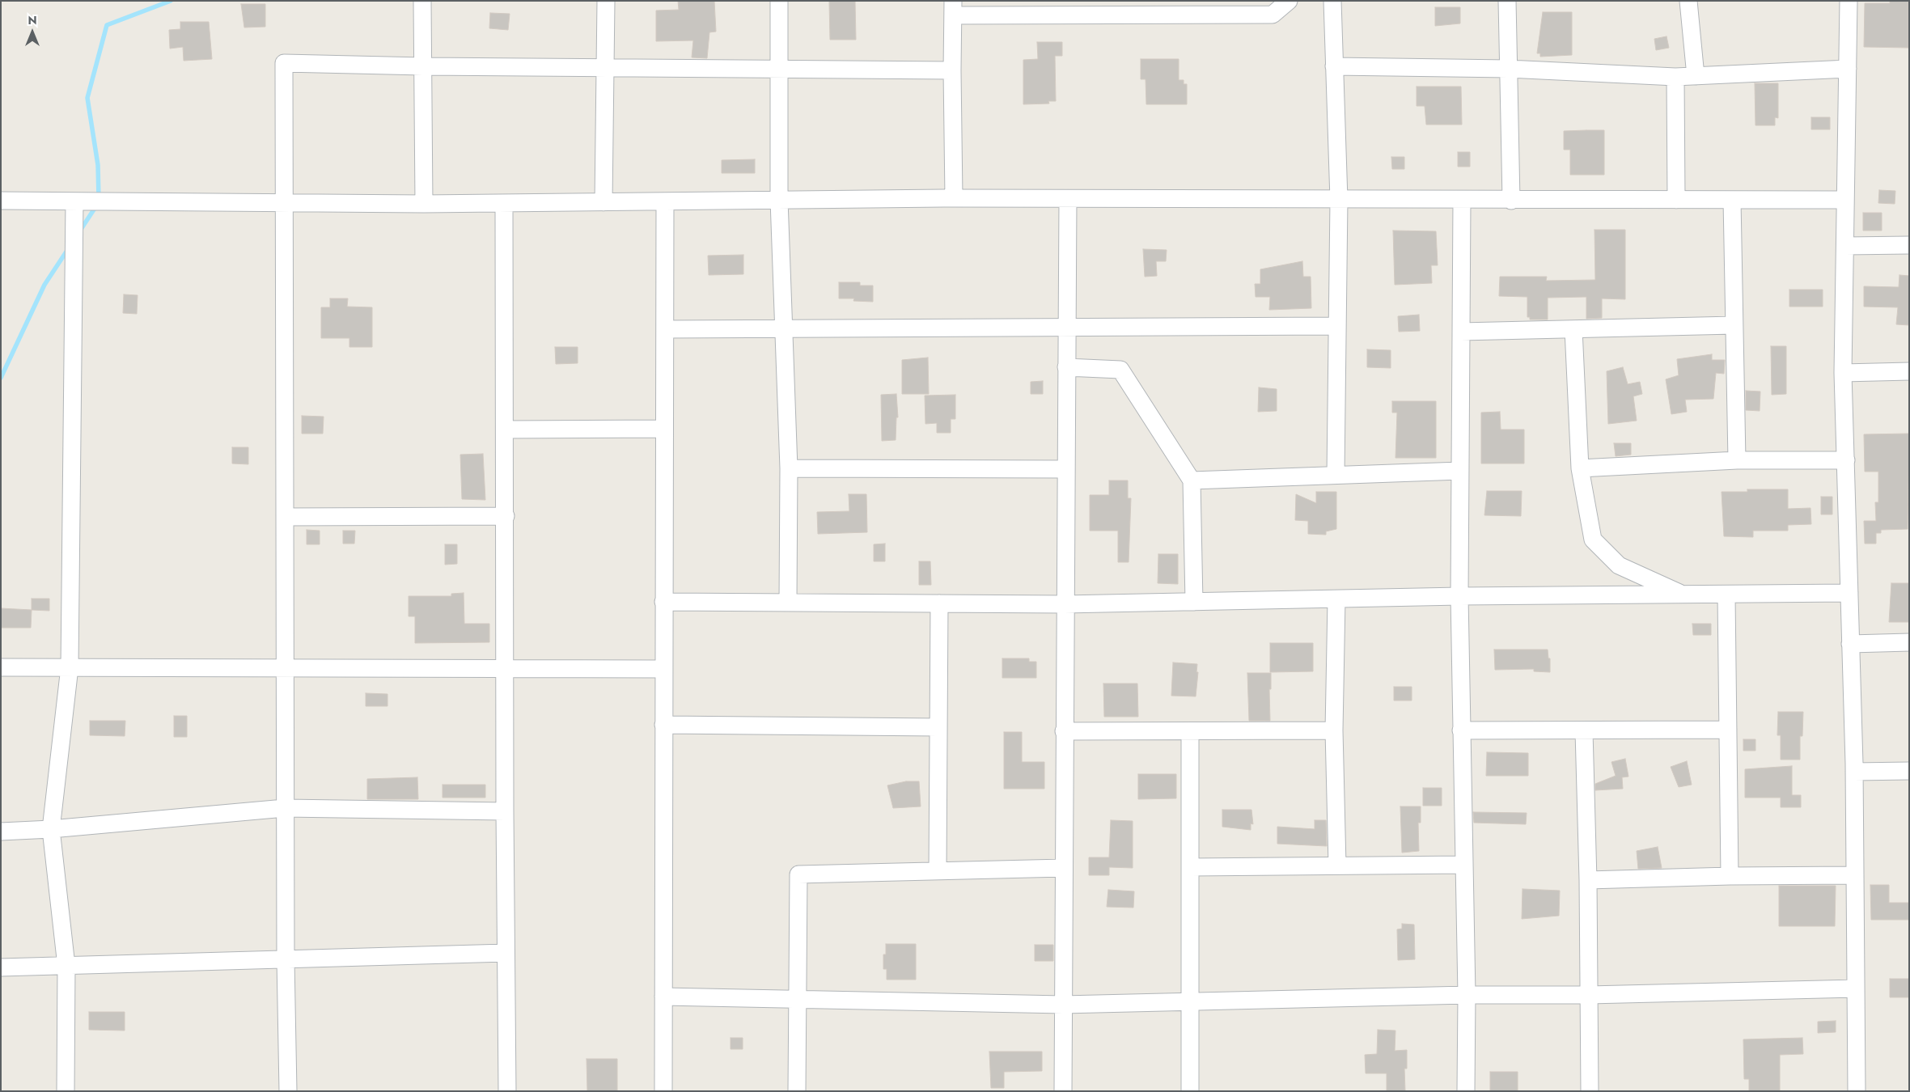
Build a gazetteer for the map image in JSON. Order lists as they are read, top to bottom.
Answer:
{
  "north": "top"
}
